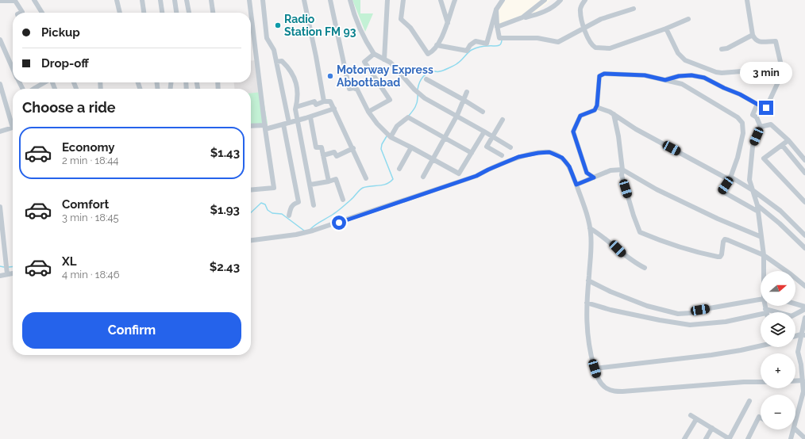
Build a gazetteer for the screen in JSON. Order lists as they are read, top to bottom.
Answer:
{
  "places": ["Radio Station FM 93", "Motorway Express Abbottabad"],
  "north": "right",
  "page": {
    "banner": ["Pickup", "Drop-off"],
    "bubble": "3 min",
    "heading": "Choose a ride",
    "list": [
      {
        "name": "Economy",
        "note": "2 min · 18:44",
        "value": "$1.43"
      },
      {
        "name": "Comfort",
        "note": "3 min · 18:45",
        "value": "$1.93"
      },
      {
        "name": "XL",
        "note": "4 min · 18:46",
        "value": "$2.43"
      }
    ],
    "map_buttons": ["+", "−"],
    "buttons": "Confirm"
  }
}
